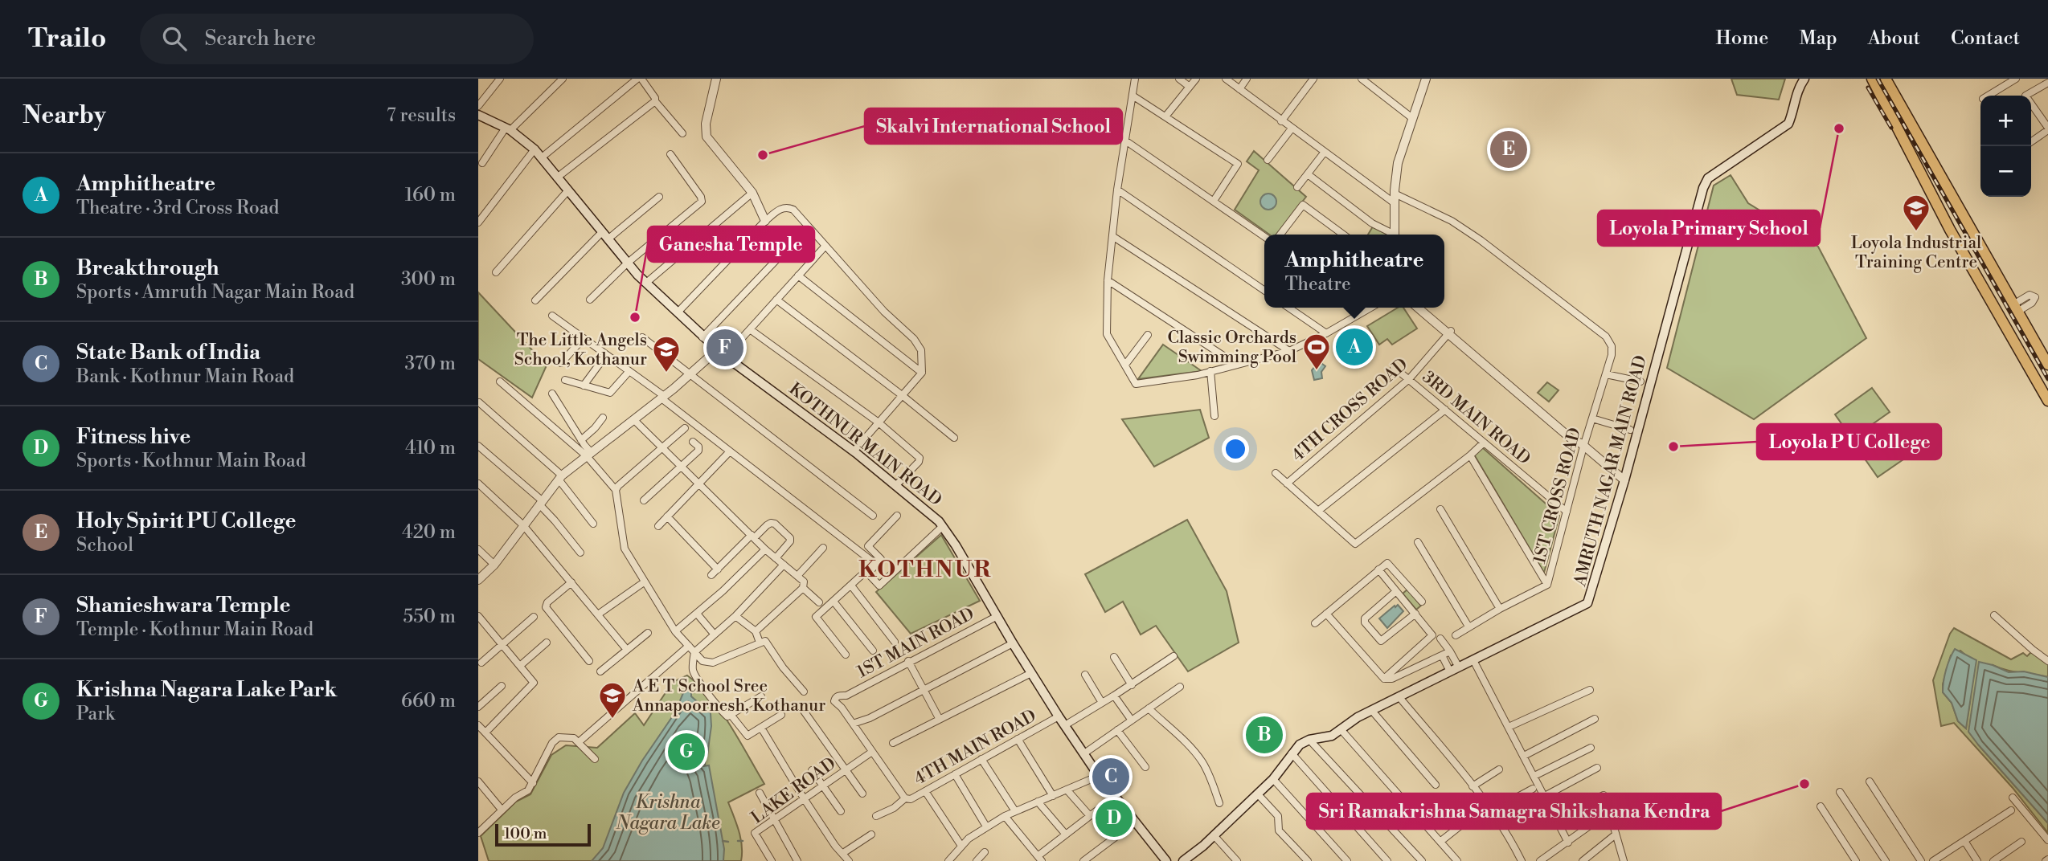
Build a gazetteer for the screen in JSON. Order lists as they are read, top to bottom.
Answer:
{
  "streets": {
    "main road": ["KOTHNUR MAIN ROAD", "AMRUTH NAGAR MAIN ROAD"],
    "street": [
      "4TH CROSS ROAD",
      "3RD MAIN ROAD",
      "1ST CROSS ROAD",
      "1ST MAIN ROAD",
      "4TH MAIN ROAD",
      "LAKE ROAD"
    ]
  },
  "crossings": [
    ["4TH CROSS ROAD", "3RD MAIN ROAD"],
    ["3RD MAIN ROAD", "1ST CROSS ROAD"],
    ["KOTHNUR MAIN ROAD", "1ST MAIN ROAD"],
    ["KOTHNUR MAIN ROAD", "4TH MAIN ROAD"]
  ],
  "districts": ["KOTHNUR"],
  "water": ["Krishna Nagara Lake"],
  "places": {
    "other": [
      "Loyola Primary School",
      "Skalvi International School",
      "Ganesha Temple",
      "Loyola P U College",
      "Sri Ramakrishna Samagra Shikshana Kendra"
    ],
    "school or university": ["Loyola Industrial Training Centre", "The Little Angels School, Kothanur", "A E T School Sree Annapoornesh, Kothanur"],
    "sports": ["Classic Orchards Swimming Pool"]
  },
  "scale_bar": "100 m",
  "page": {
    "header": "Trailo",
    "search": "Search here",
    "nav": [
      "Home",
      "Map",
      "About",
      "Contact"
    ],
    "heading": ["Nearby", "7 results"],
    "map_buttons": ["+", "−"],
    "pins": [
      "E",
      "A",
      "F",
      "B",
      "G",
      "C",
      "D"
    ],
    "list": [
      {
        "mark": "A",
        "name": "Amphitheatre",
        "note": "Theatre · 3rd Cross Road",
        "value": "160 m"
      },
      {
        "mark": "B",
        "name": "Breakthrough",
        "note": "Sports · Amruth Nagar Main Road",
        "value": "300 m"
      },
      {
        "mark": "C",
        "name": "State Bank of India",
        "note": "Bank · Kothnur Main Road",
        "value": "370 m"
      },
      {
        "mark": "D",
        "name": "Fitness hive",
        "note": "Sports · Kothnur Main Road",
        "value": "410 m"
      },
      {
        "mark": "E",
        "name": "Holy Spirit PU College",
        "note": "School",
        "value": "420 m"
      },
      {
        "mark": "F",
        "name": "Shanieshwara Temple",
        "note": "Temple · Kothnur Main Road",
        "value": "550 m"
      },
      {
        "mark": "G",
        "name": "Krishna Nagara Lake Park",
        "note": "Park",
        "value": "660 m"
      }
    ],
    "popup": ["Amphitheatre", "Theatre"],
    "scale": "100 m"
  }
}
